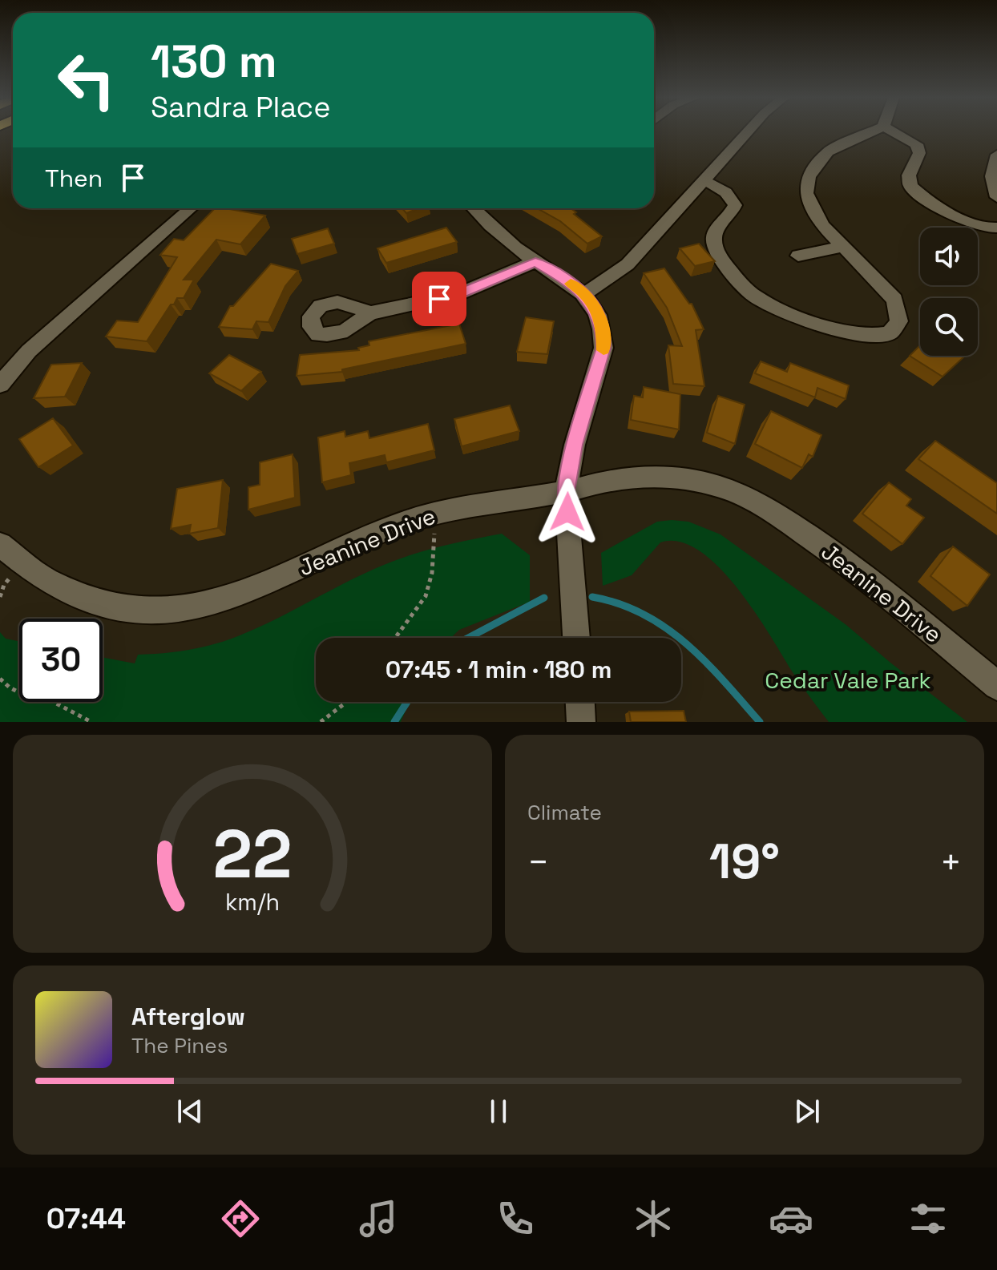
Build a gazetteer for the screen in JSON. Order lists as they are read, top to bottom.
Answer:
{
  "streets": {
    "street": ["Jeanine Drive"]
  },
  "parks": ["Cedar Vale Park"],
  "page": {
    "turn": ["130 m", "Sandra Place"],
    "then": "Then",
    "limit": "30",
    "trip": "07:45 · 1 min · 180 m",
    "tile": "Climate",
    "heat": ["−", "19°", "+"],
    "song": ["Afterglow", "The Pines"],
    "tabs": "07:44",
    "gauge": ["22", "km/h"]
  }
}
